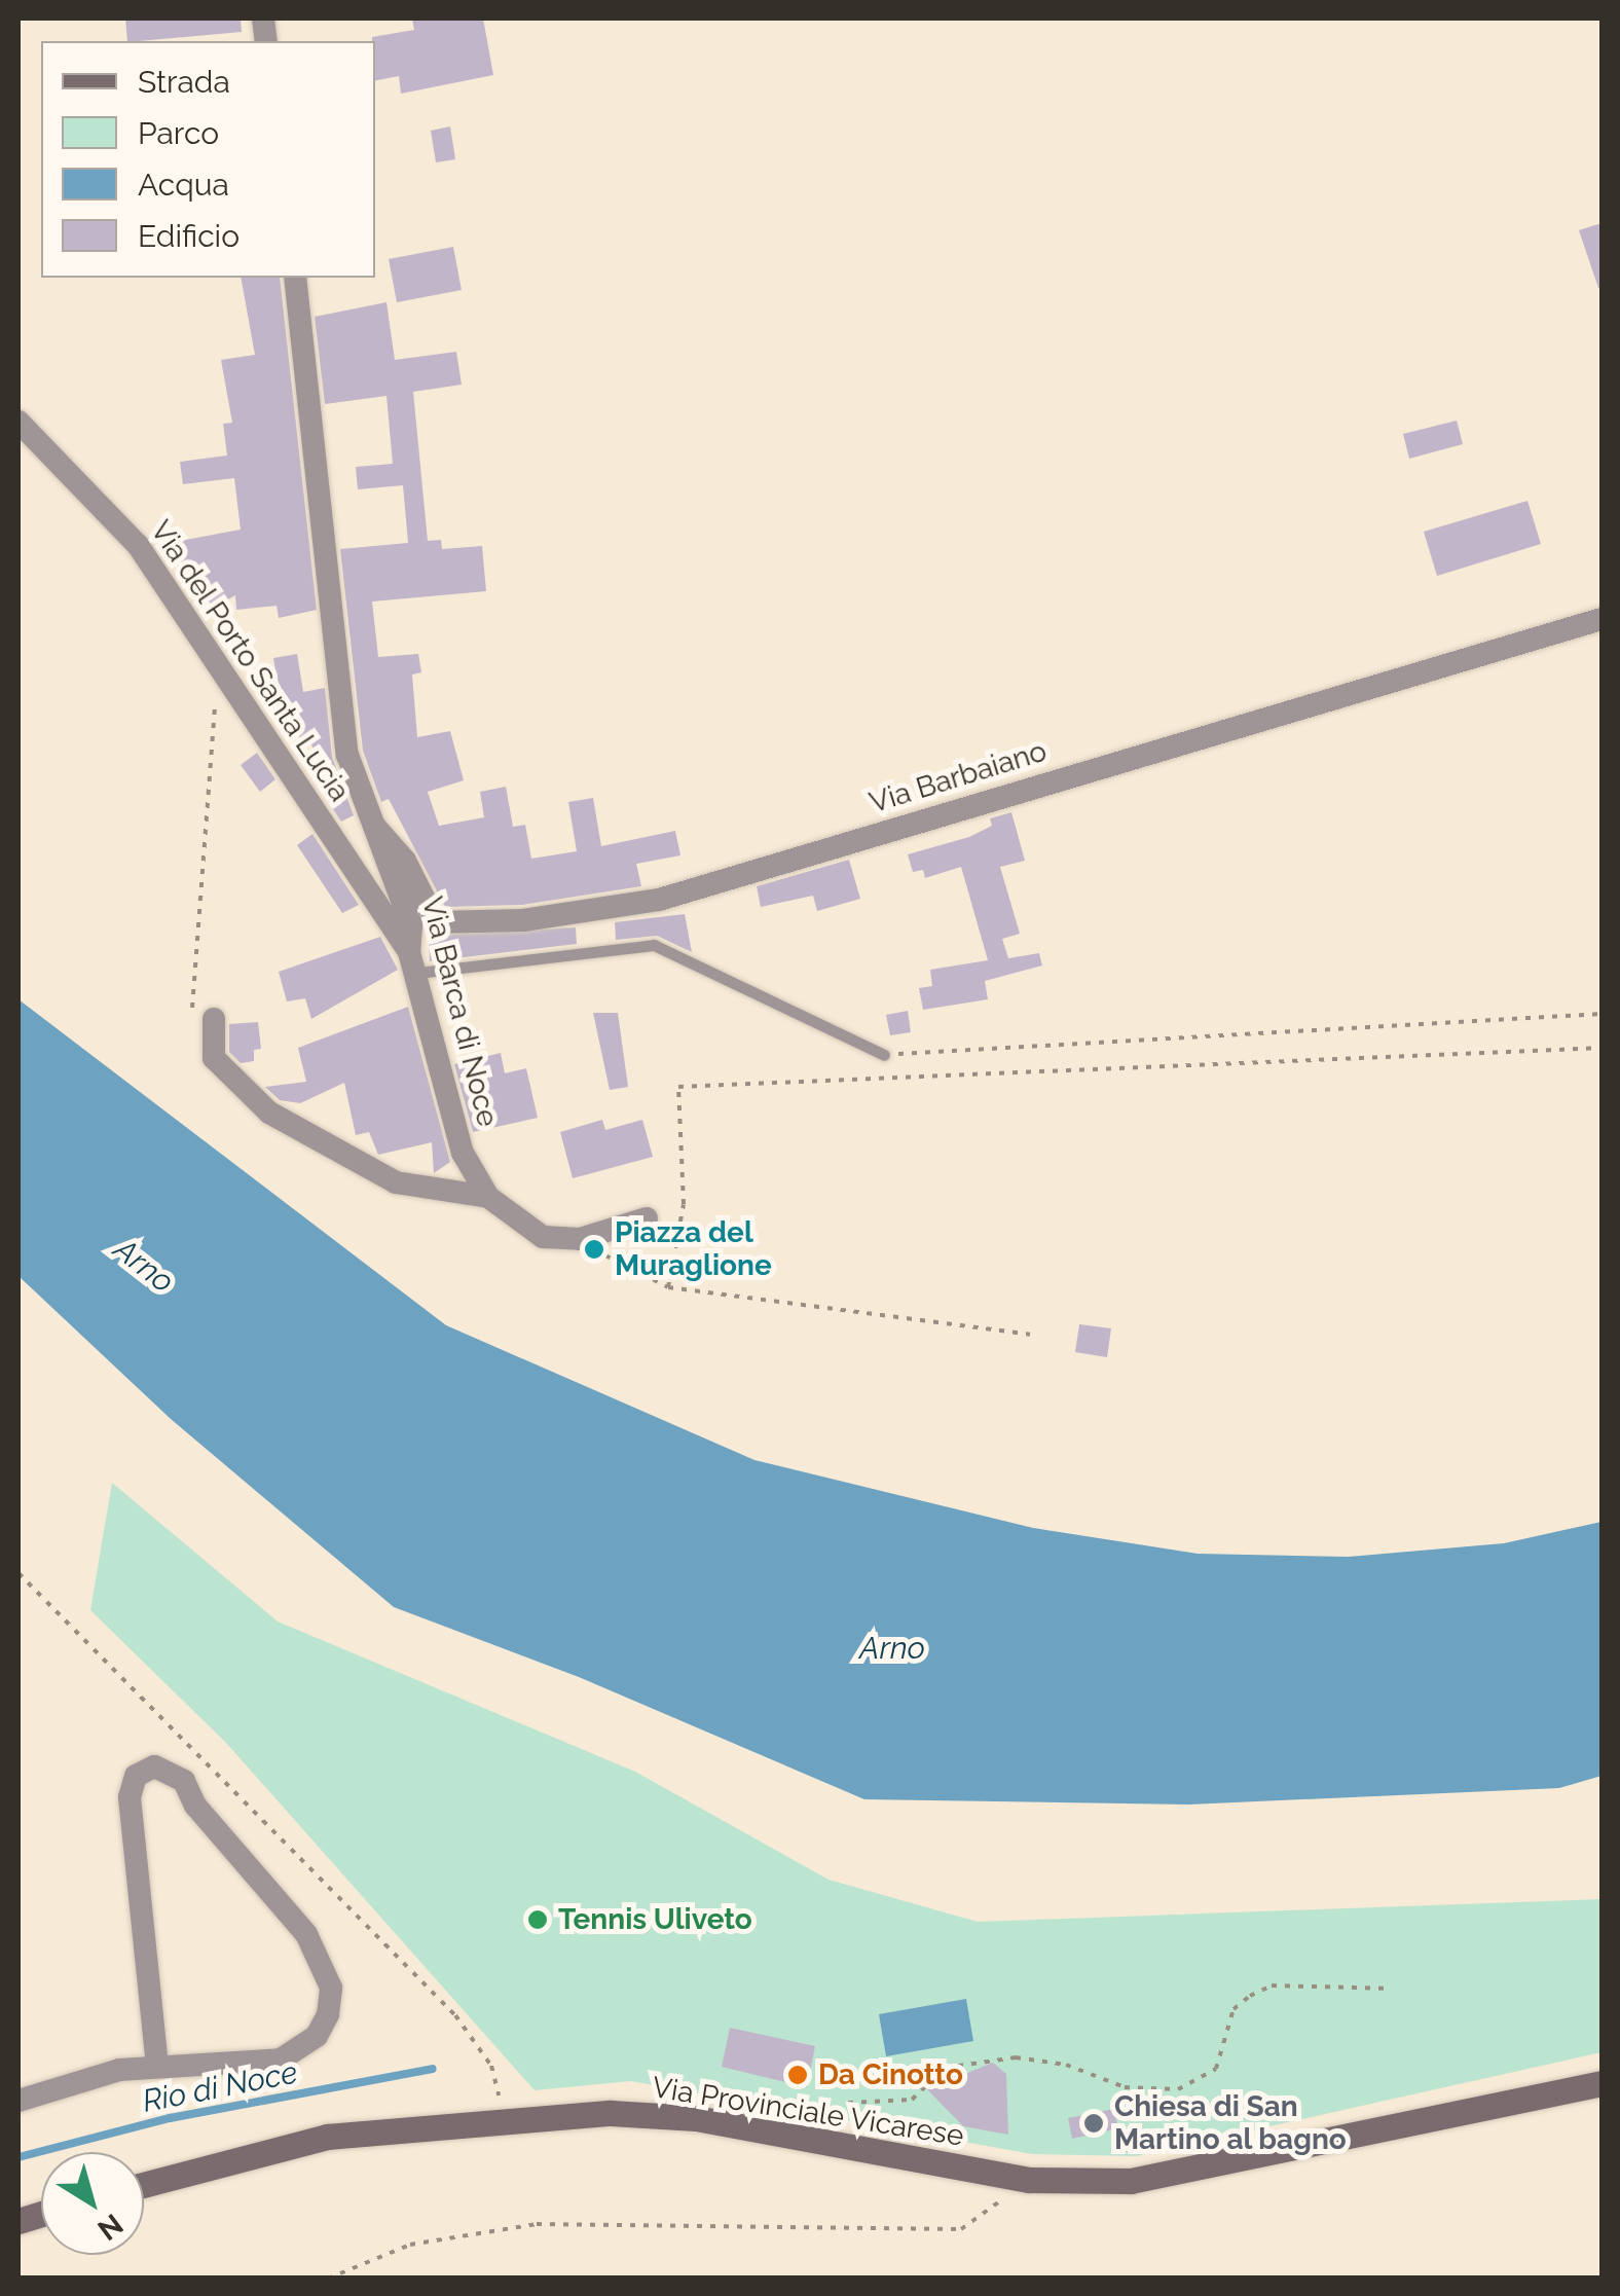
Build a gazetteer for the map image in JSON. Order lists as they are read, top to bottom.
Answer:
{
  "streets": {
    "main road": ["Via Provinciale Vicarese"],
    "street": ["Via del Porto Santa Lucia", "Via Barbaiano", "Via Barca di Noce"]
  },
  "crossings": [
    ["Via del Porto Santa Lucia", "Via Barca di Noce"],
    ["Via Barbaiano", "Via Barca di Noce"]
  ],
  "water": ["Arno", "Rio di Noce"],
  "places": [
    "Piazza del Muraglione",
    "Tennis Uliveto",
    "Da Cinotto",
    "Chiesa di San Martino al bagno"
  ],
  "legend": [
    "Strada",
    "Parco",
    "Acqua",
    "Edificio"
  ],
  "north": "bottom right"
}
